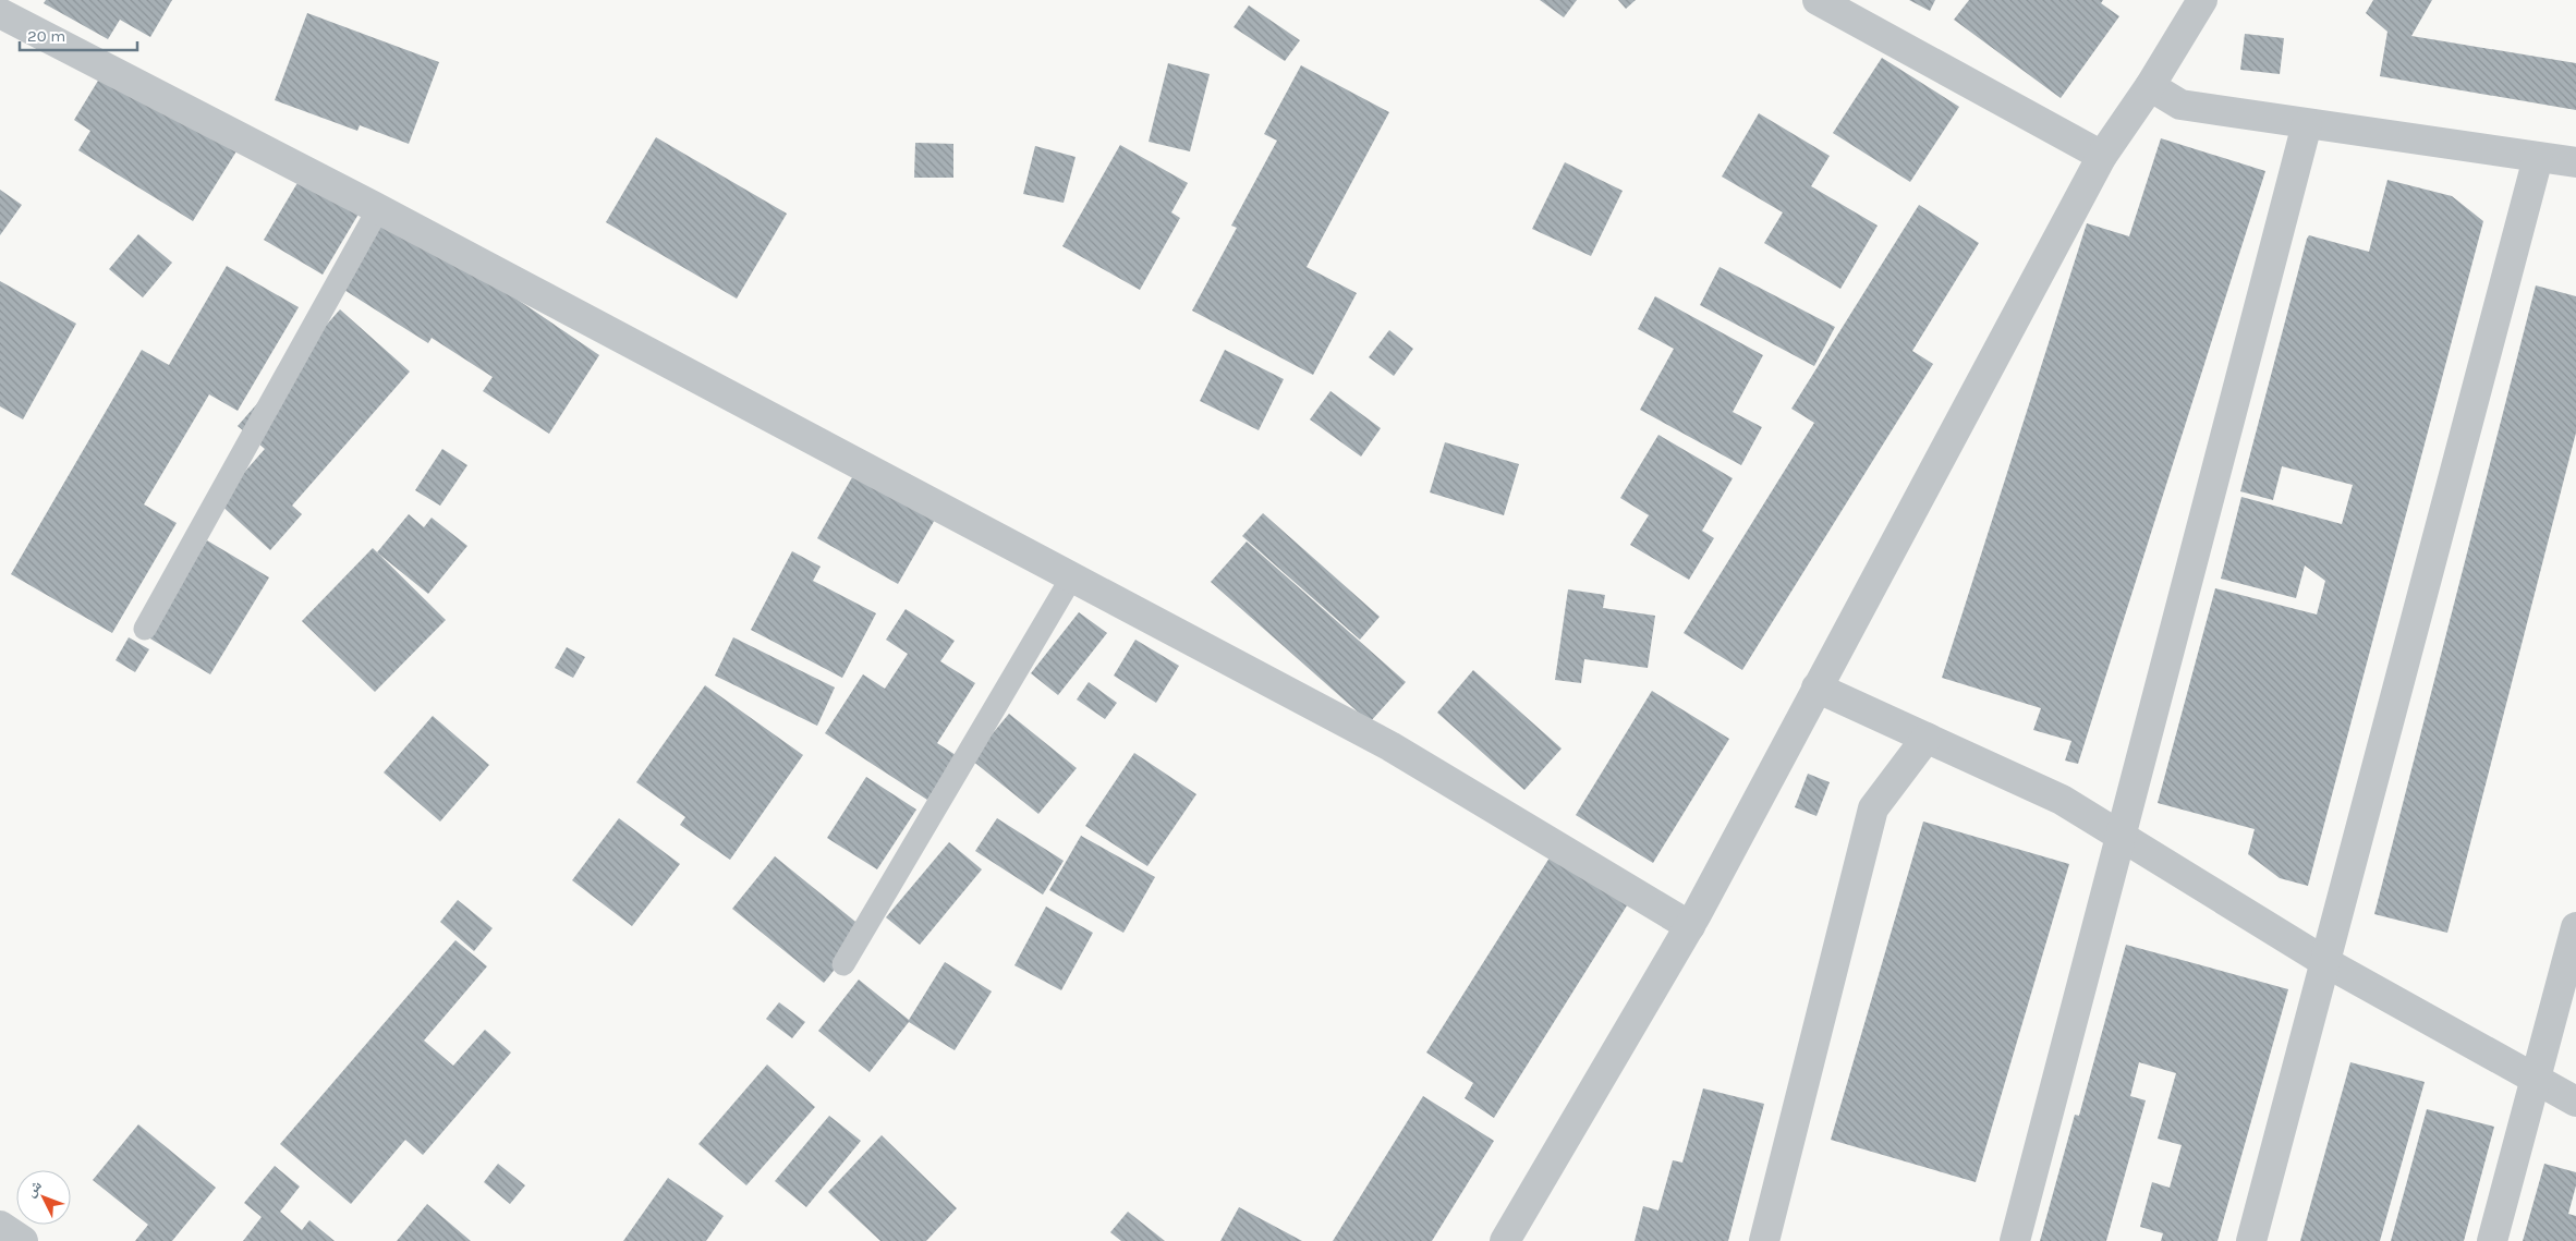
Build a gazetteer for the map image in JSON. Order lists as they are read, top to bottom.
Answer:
{
  "scale_bar": "20 m",
  "north": "top left"
}
